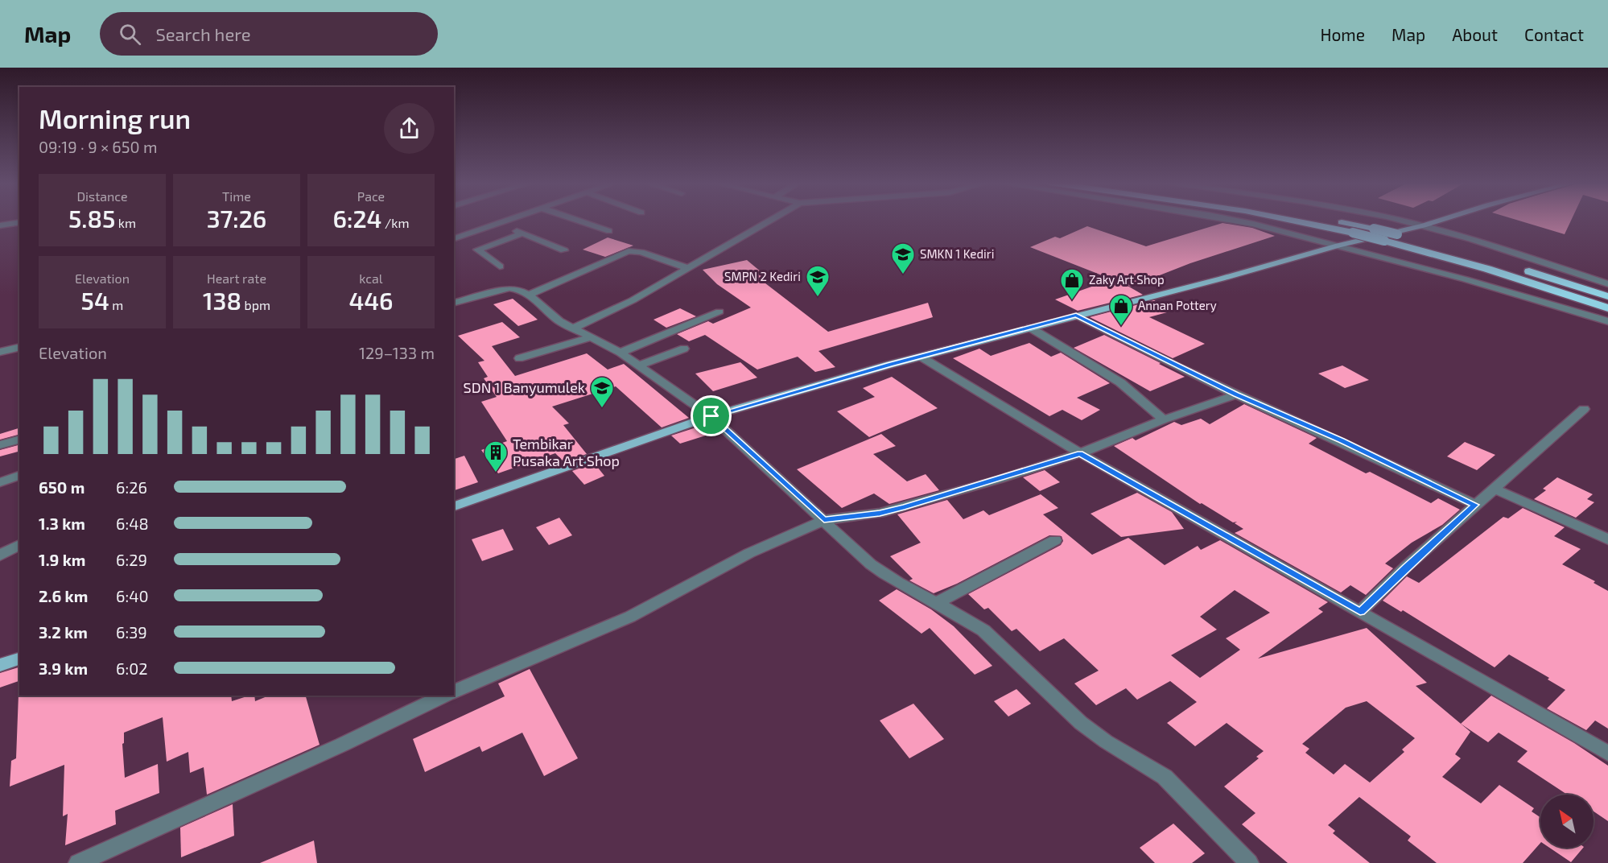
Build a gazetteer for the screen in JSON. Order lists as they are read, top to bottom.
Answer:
{
  "places": {
    "school or university": ["SMKN 1 Kediri", "SMPN 2 Kediri", "SDN 1 Banyumulek"],
    "shop": ["Zaky Art Shop", "Annan Pottery"],
    "building": ["Tembikar Pusaka Art Shop"]
  },
  "north": "top left",
  "page": {
    "header": "Map",
    "search": "Search here",
    "nav": [
      "Home",
      "Map",
      "About",
      "Contact"
    ],
    "heading": ["Morning run", "09:19 · 9 × 650 m"],
    "stats": [
      ["Distance", "5.85 km"],
      ["Time", "37:26"],
      ["Pace", "6:24 /km"],
      ["Elevation", "54 m"],
      ["Heart rate", "138 bpm"],
      ["kcal", "446"]
    ],
    "chart": ["Elevation", "129–133 m"],
    "list": [
      {
        "name": "650 m",
        "note": "6:26"
      },
      {
        "name": "1.3 km",
        "note": "6:48"
      },
      {
        "name": "1.9 km",
        "note": "6:29"
      },
      {
        "name": "2.6 km",
        "note": "6:40"
      },
      {
        "name": "3.2 km",
        "note": "6:39"
      },
      {
        "name": "3.9 km",
        "note": "6:02"
      }
    ]
  }
}
